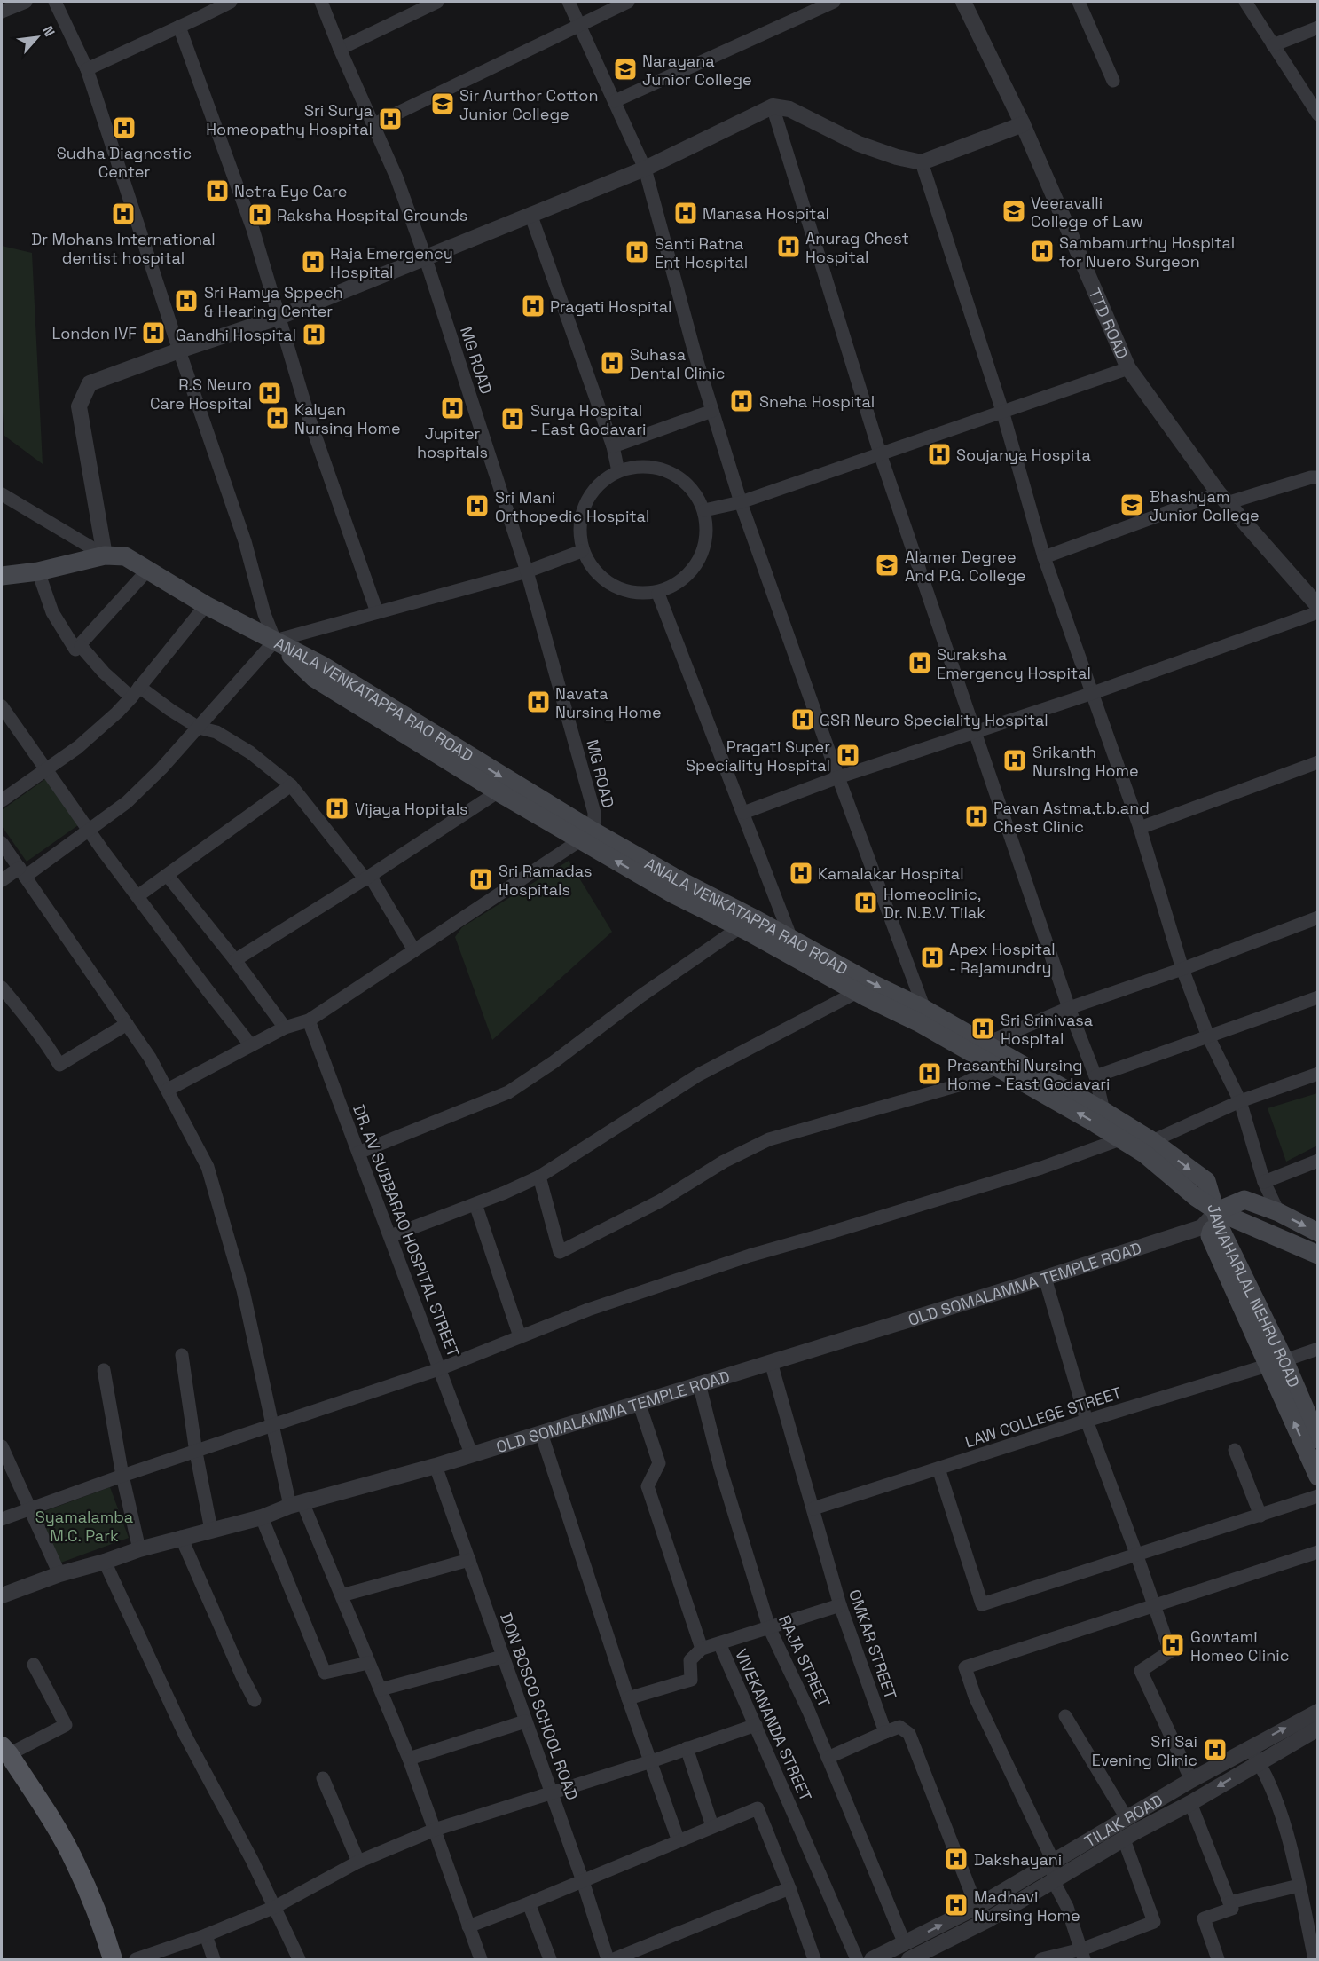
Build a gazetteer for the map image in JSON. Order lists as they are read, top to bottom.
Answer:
{
  "streets": {
    "main road": ["ANALA VENKATAPPA RAO ROAD", "JAWAHARLAL NEHRU ROAD"],
    "street": [
      "TTD ROAD",
      "MG ROAD",
      "DR. AV SUBBARAO HOSPITAL STREET",
      "OLD SOMALAMMA TEMPLE ROAD",
      "LAW COLLEGE STREET",
      "OMKAR STREET",
      "RAJA STREET",
      "DON BOSCO SCHOOL ROAD",
      "VIVEKANANDA STREET",
      "TILAK ROAD"
    ]
  },
  "crossings": [
    ["MG ROAD", "ANALA VENKATAPPA RAO ROAD"],
    ["ANALA VENKATAPPA RAO ROAD", "OLD SOMALAMMA TEMPLE ROAD"],
    ["ANALA VENKATAPPA RAO ROAD", "JAWAHARLAL NEHRU ROAD"],
    ["DR. AV SUBBARAO HOSPITAL STREET", "OLD SOMALAMMA TEMPLE ROAD"],
    ["OLD SOMALAMMA TEMPLE ROAD", "JAWAHARLAL NEHRU ROAD"],
    ["OLD SOMALAMMA TEMPLE ROAD", "OMKAR STREET"],
    ["OLD SOMALAMMA TEMPLE ROAD", "RAJA STREET"],
    ["OLD SOMALAMMA TEMPLE ROAD", "DON BOSCO SCHOOL ROAD"],
    ["JAWAHARLAL NEHRU ROAD", "LAW COLLEGE STREET"],
    ["LAW COLLEGE STREET", "OMKAR STREET"],
    ["RAJA STREET", "TILAK ROAD"]
  ],
  "parks": ["Syamalamba M.C. Park"],
  "places": {
    "school or university": [
      "Narayana Junior College",
      "Sir Aurthor Cotton Junior College",
      "Veeravalli College of Law",
      "Bhashyam Junior College",
      "Alamer Degree And P.G. College"
    ],
    "hospital": [
      "Sri Surya Homeopathy Hospital",
      "Sudha Diagnostic Center",
      "Netra Eye Care",
      "Manasa Hospital",
      "Dr Mohans International dentist hospital",
      "Raksha Hospital Grounds",
      "Anurag Chest Hospital",
      "Sambamurthy Hospital for Nuero Surgeon",
      "Santi Ratna Ent Hospital",
      "Raja Emergency Hospital",
      "Sri Ramya Sppech & Hearing Center",
      "Pragati Hospital",
      "London IVF",
      "Gandhi Hospital",
      "Suhasa Dental Clinic",
      "R.S Neuro Care Hospital",
      "Sneha Hospital",
      "Jupiter hospitals",
      "Kalyan Nursing Home",
      "Surya Hospital - East Godavari",
      "Soujanya Hospita",
      "Sri Mani Orthopedic Hospital",
      "Suraksha Emergency Hospital",
      "Navata Nursing Home",
      "GSR Neuro Speciality Hospital",
      "Pragati Super Speciality Hospital",
      "Srikanth Nursing Home",
      "Vijaya Hopitals",
      "Pavan Astma,t.b.and Chest Clinic",
      "Kamalakar Hospital",
      "Sri Ramadas Hospitals",
      "Homeoclinic, Dr. N.B.V. Tilak",
      "Apex Hospital - Rajamundry",
      "Sri Srinivasa Hospital",
      "Prasanthi Nursing Home - East Godavari",
      "Gowtami Homeo Clinic",
      "Sri Sai Evening Clinic",
      "Dakshayani",
      "Madhavi Nursing Home"
    ]
  },
  "north": "top right"
}
